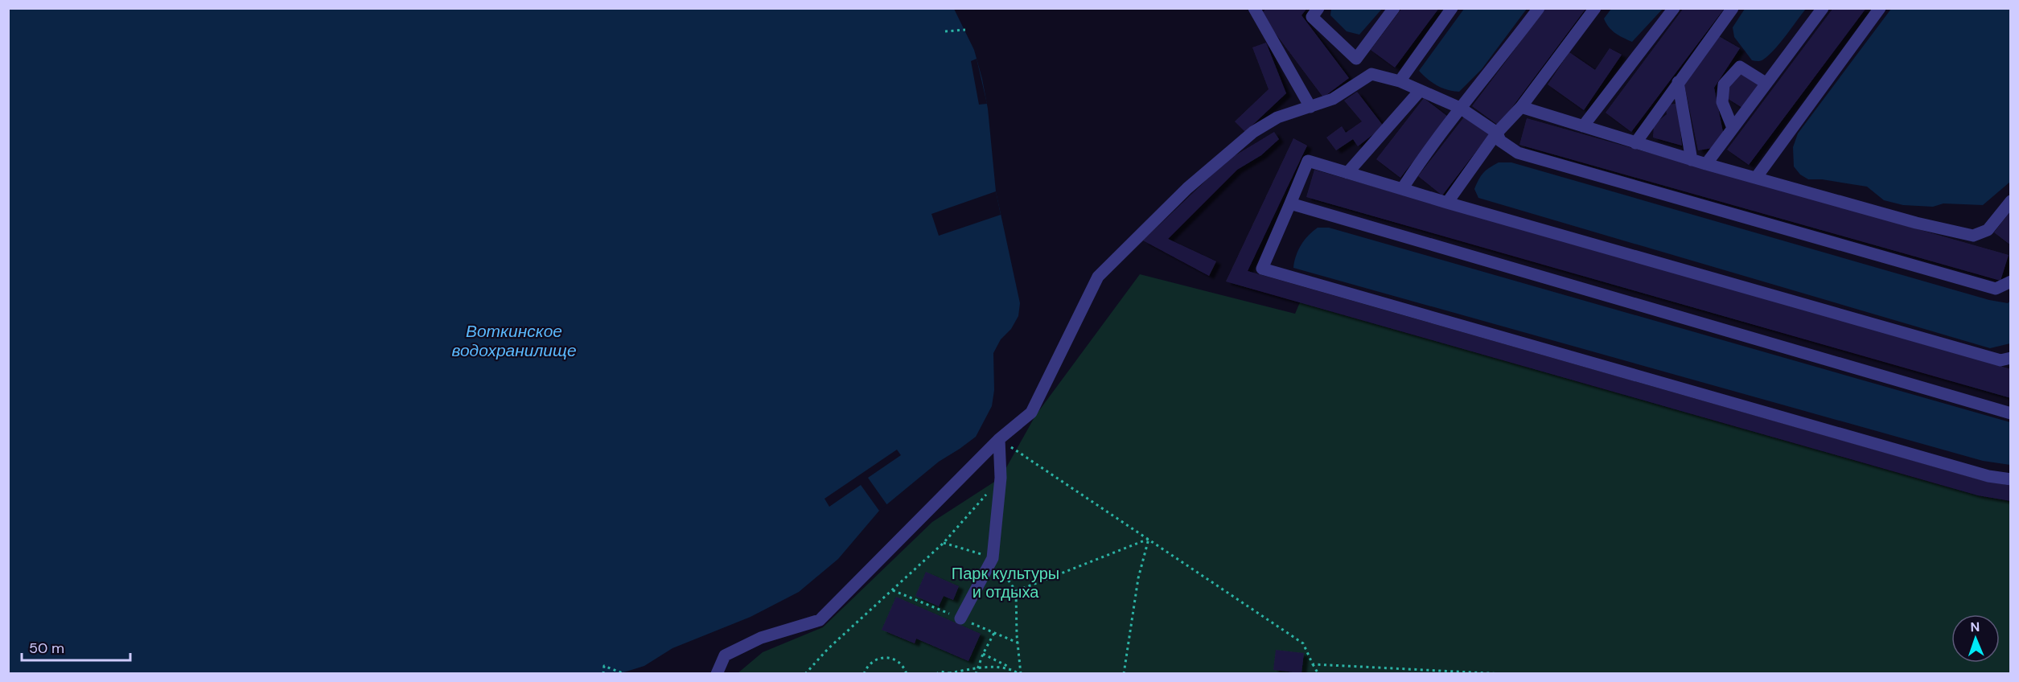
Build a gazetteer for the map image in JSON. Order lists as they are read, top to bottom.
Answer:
{
  "water": ["Воткинское водохранилище"],
  "parks": ["Парк культуры и отдыха"],
  "scale_bar": "50 m",
  "north": "top"
}
